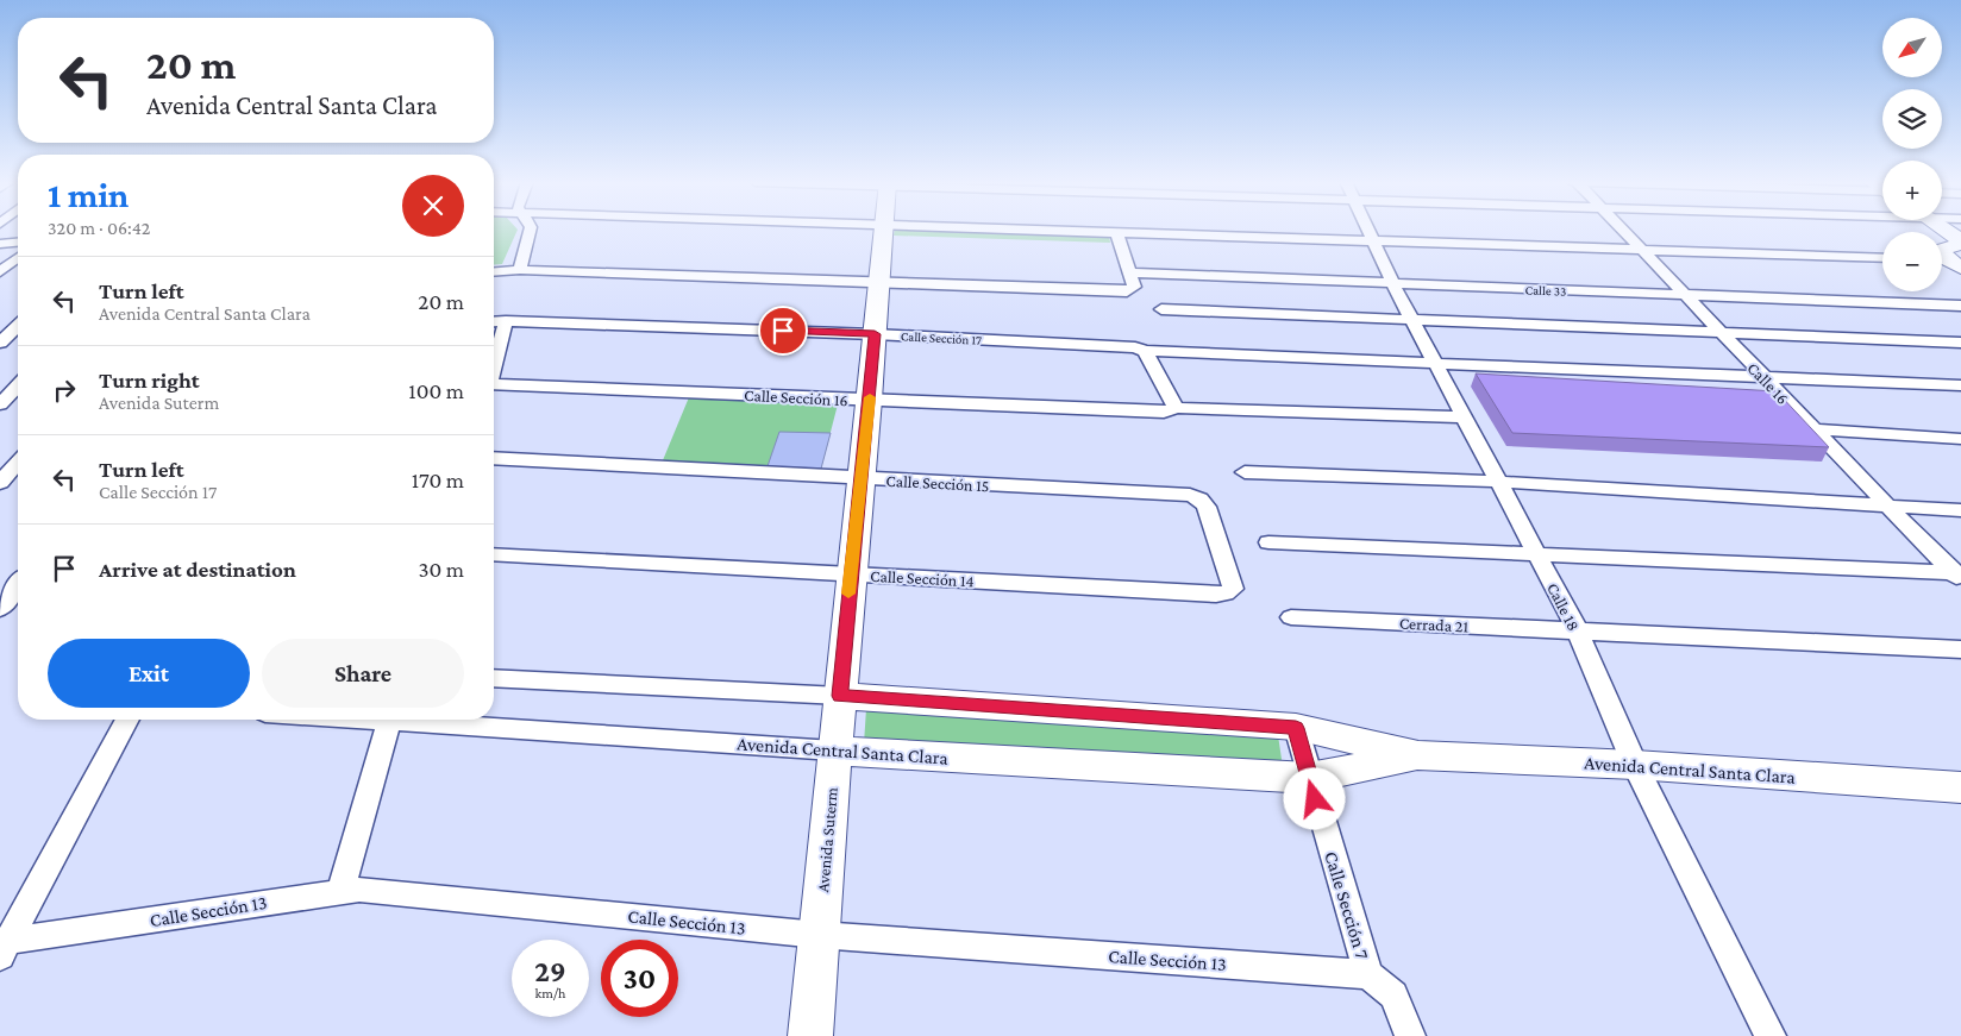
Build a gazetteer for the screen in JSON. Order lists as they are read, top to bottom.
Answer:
{
  "streets": {
    "street": [
      "Calle 33",
      "Calle Sección 17",
      "Calle 16",
      "Calle Sección 16",
      "Calle Sección 15",
      "Calle Sección 14",
      "Calle 18",
      "Cerrada 21",
      "Avenida Central Santa Clara",
      "Avenida Suterm",
      "Calle Sección 7",
      "Calle Sección 13"
    ]
  },
  "crossings": [
    ["Calle 33", "Calle 16"],
    ["Calle 33", "Calle 18"],
    ["Calle Sección 17", "Calle 16"],
    ["Calle Sección 17", "Calle 18"],
    ["Calle Sección 17", "Avenida Suterm"],
    ["Calle Sección 16", "Calle 18"],
    ["Calle Sección 16", "Avenida Suterm"],
    ["Calle Sección 15", "Calle Sección 14"],
    ["Calle Sección 15", "Avenida Suterm"],
    ["Calle Sección 14", "Avenida Suterm"],
    ["Calle 18", "Cerrada 21"],
    ["Calle 18", "Avenida Central Santa Clara"],
    ["Avenida Central Santa Clara", "Avenida Suterm"],
    ["Avenida Central Santa Clara", "Calle Sección 7"],
    ["Avenida Suterm", "Calle Sección 13"],
    ["Calle Sección 7", "Calle Sección 13"]
  ],
  "north": "bottom left",
  "page": {
    "map_buttons": ["+", "−"],
    "turn": ["20 m", "Avenida Central Santa Clara"],
    "heading": ["1 min", "320 m · 06:42"],
    "list": [
      {
        "name": "Turn left",
        "note": "Avenida Central Santa Clara",
        "value": "20 m"
      },
      {
        "name": "Turn right",
        "note": "Avenida Suterm",
        "value": "100 m"
      },
      {
        "name": "Turn left",
        "note": "Calle Sección 17",
        "value": "170 m"
      },
      {
        "name": "Arrive at destination",
        "value": "30 m"
      }
    ],
    "buttons": ["Exit", "Share"],
    "speed": "29 km/h",
    "limit": "30"
  }
}
